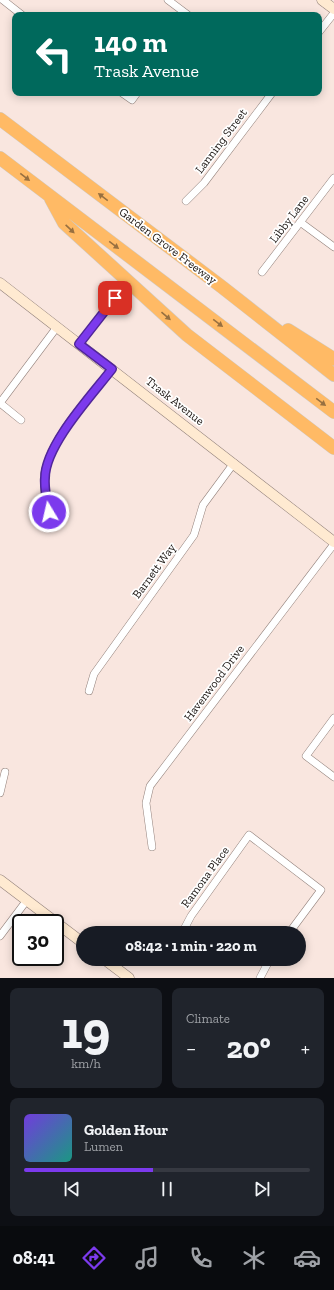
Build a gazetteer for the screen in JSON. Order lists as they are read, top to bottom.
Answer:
{
  "streets": {
    "highway": ["Garden Grove Freeway"],
    "main road": ["Trask Avenue"],
    "street": [
      "Lanning Street",
      "Libby Lane",
      "Barnett Way",
      "Havenwood Drive",
      "Ramona Place"
    ]
  },
  "crossings": [
    ["Trask Avenue", "Barnett Way"],
    ["Trask Avenue", "Havenwood Drive"]
  ],
  "page": {
    "turn": ["140 m", "Trask Avenue"],
    "limit": "30",
    "trip": "08:42 · 1 min · 220 m",
    "tile": [
      ["19", "km/h"],
      "Climate"
    ],
    "heat": ["−", "20°", "+"],
    "song": ["Golden Hour", "Lumen"],
    "tabs": "08:41"
  }
}
